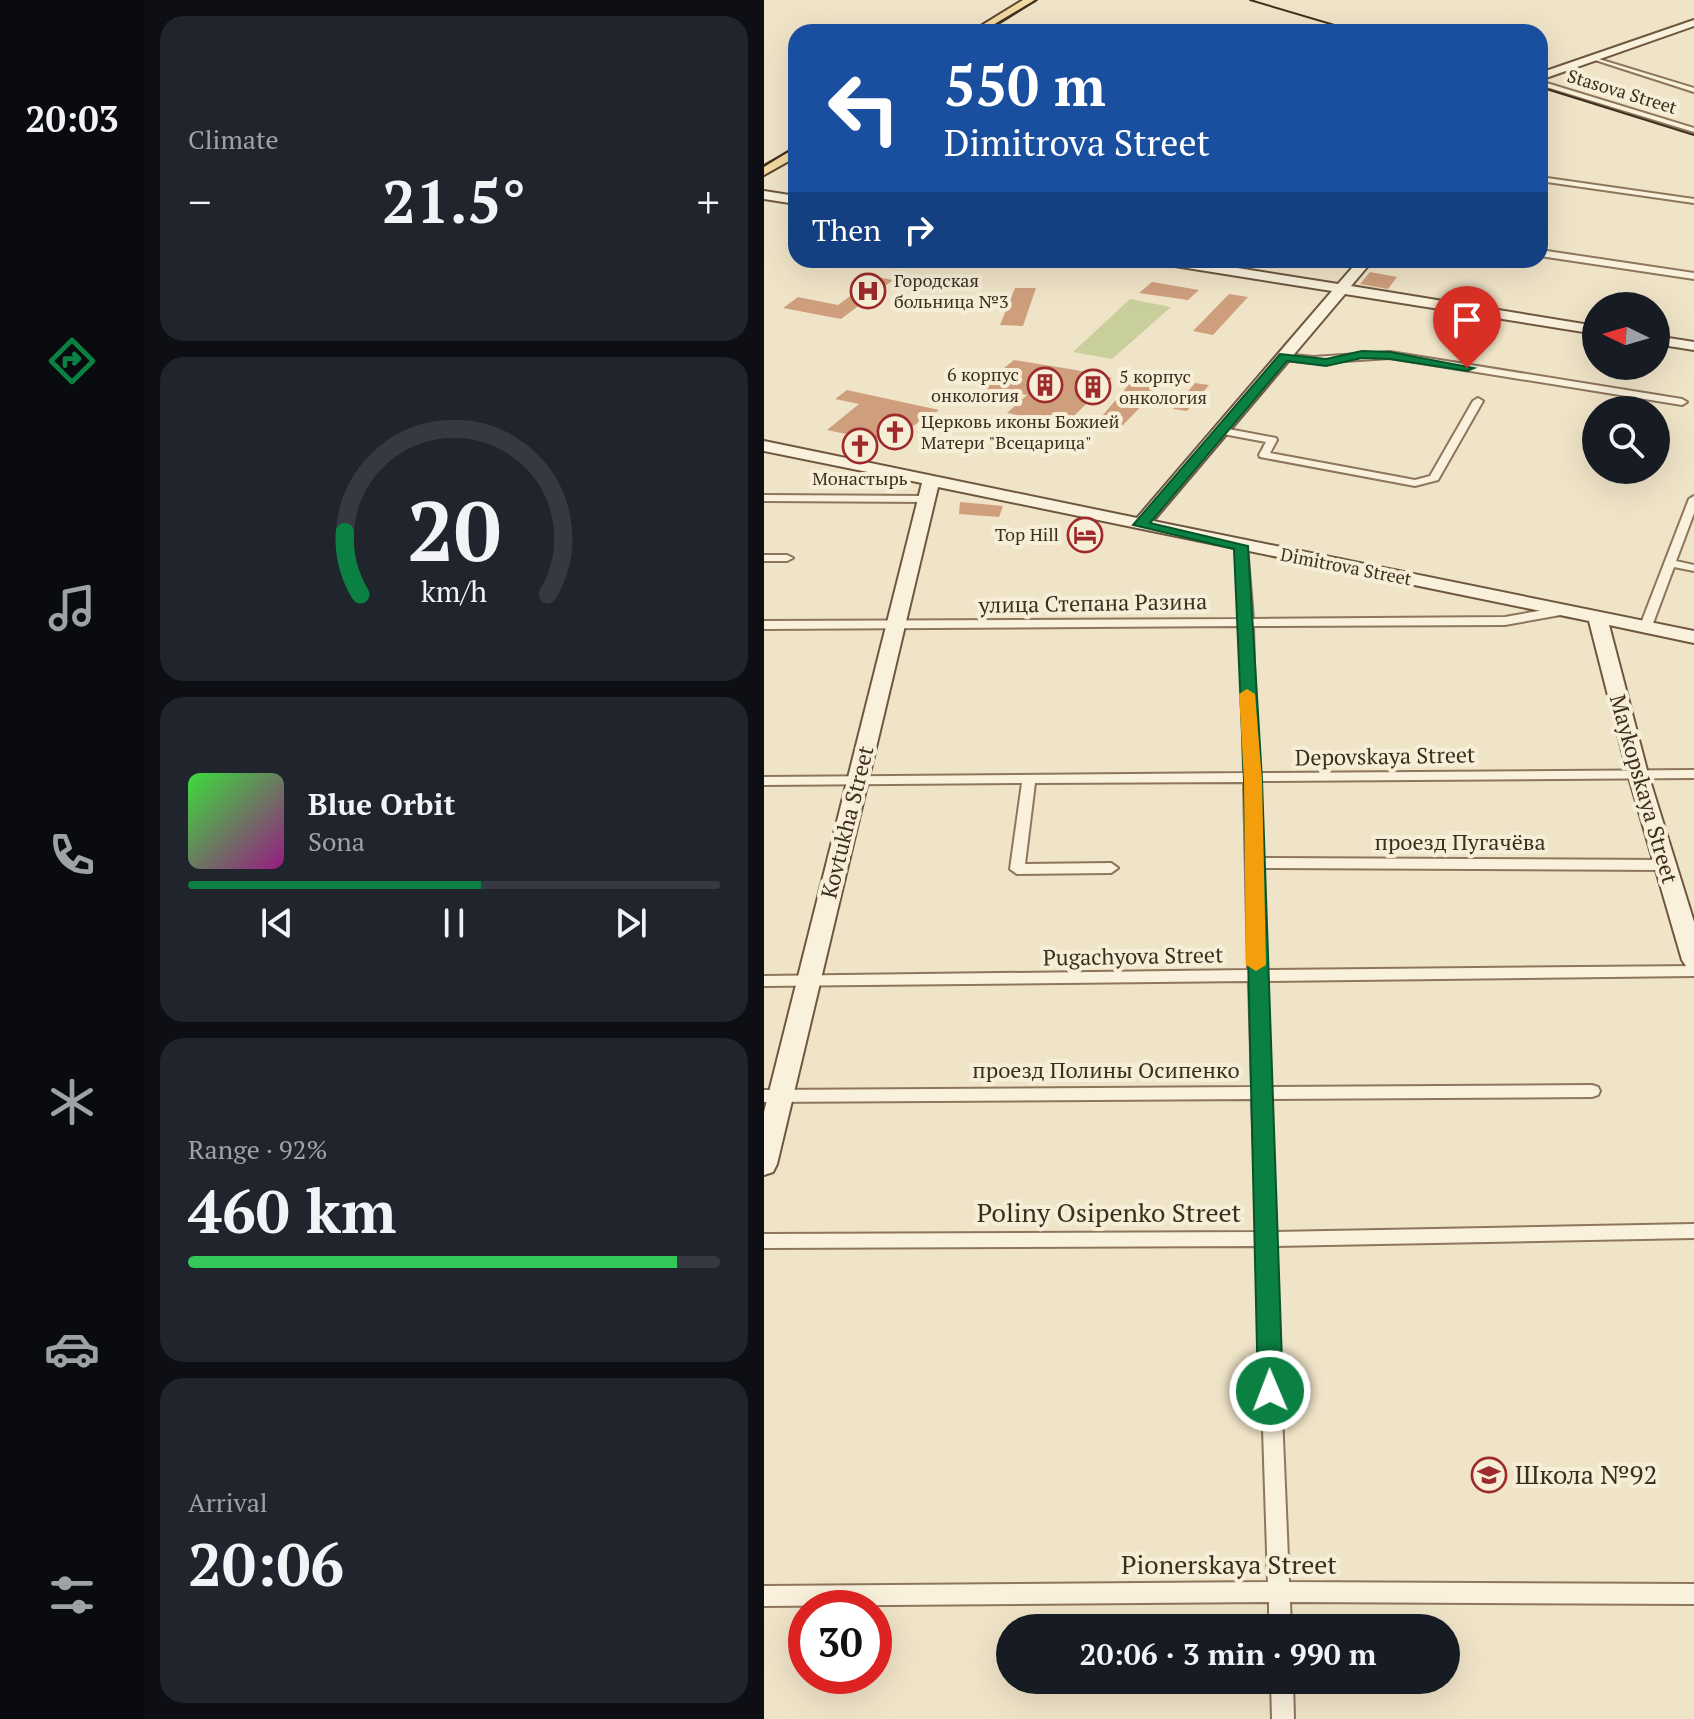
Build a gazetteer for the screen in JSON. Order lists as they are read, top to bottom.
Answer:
{
  "streets": {
    "street": [
      "Stasova Street",
      "Dimitrova Street",
      "улица Степана Разина",
      "Depovskaya Street",
      "Maykopskaya Street",
      "Kovtukha Street",
      "проезд Пугачёва",
      "Pugachyova Street",
      "проезд Полины Осипенко",
      "Poliny Osipenko Street",
      "Pionerskaya Street"
    ]
  },
  "crossings": [
    ["Dimitrova Street", "улица Степана Разина"],
    ["Dimitrova Street", "Maykopskaya Street"],
    ["Dimitrova Street", "Kovtukha Street"],
    ["улица Степана Разина", "Kovtukha Street"],
    ["Depovskaya Street", "Maykopskaya Street"],
    ["Depovskaya Street", "Kovtukha Street"],
    ["Maykopskaya Street", "проезд Пугачёва"],
    ["Kovtukha Street", "Pugachyova Street"],
    ["Kovtukha Street", "проезд Полины Осипенко"]
  ],
  "places": {
    "hospital": ["Городская больница №3"],
    "building": ["6 корпус онкология", "5 корпус онкология"],
    "church": ["Церковь иконы Божией Матери \"Всецарица\"", "Монастырь"],
    "hotel": ["Top Hill"],
    "school or university": ["Школа №92"]
  },
  "north": "left",
  "page": {
    "tabs": "20:03",
    "tile": [
      "Climate",
      ["Range · 92%", "460 km"],
      ["Arrival", "20:06"]
    ],
    "turn": ["550 m", "Dimitrova Street"],
    "heat": ["−", "21.5°", "+"],
    "then": "Then",
    "song": ["Blue Orbit", "Sona"],
    "limit": "30",
    "trip": "20:06 · 3 min · 990 m",
    "gauge": ["20", "km/h"]
  }
}
